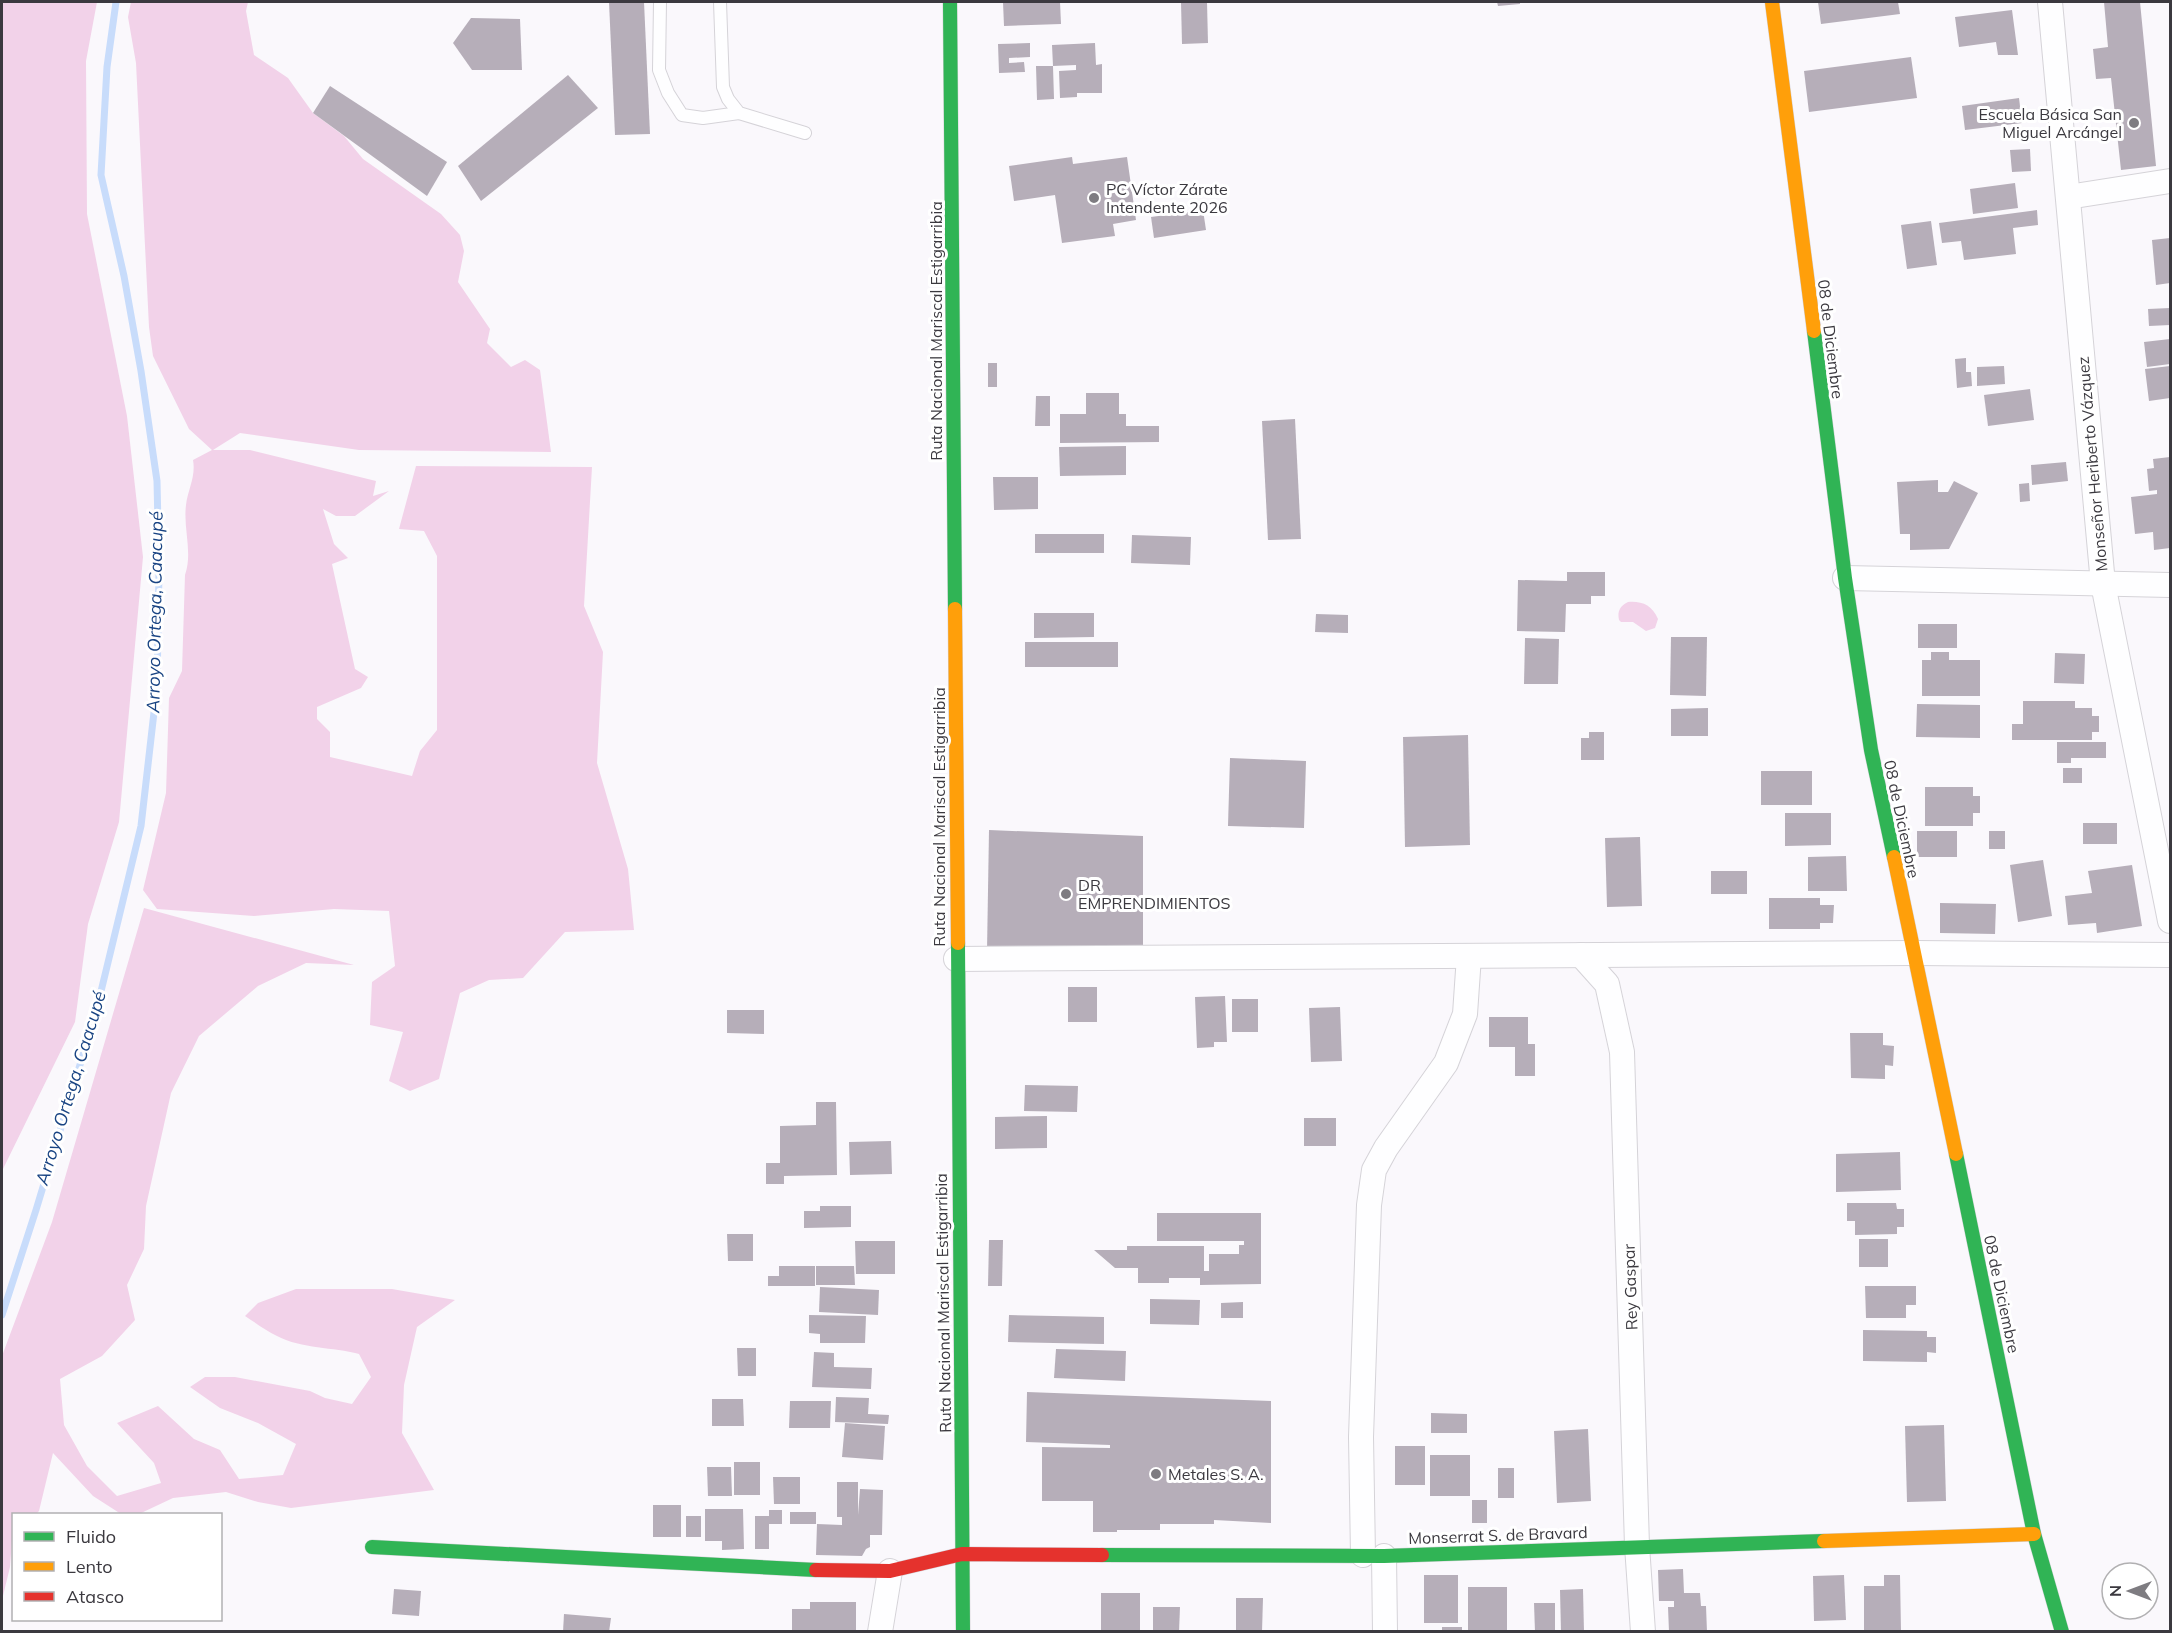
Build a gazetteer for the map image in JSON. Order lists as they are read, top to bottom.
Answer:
{
  "streets": {
    "street": [
      "Ruta Nacional Mariscal Estigarribia",
      "08 de Diciembre",
      "Monseñor Heriberto Vázquez",
      "Rey Gaspar",
      "Monserrat S. de Bravard"
    ]
  },
  "crossings": [
    ["Ruta Nacional Mariscal Estigarribia", "Monserrat S. de Bravard"],
    ["08 de Diciembre", "Monserrat S. de Bravard"],
    ["Rey Gaspar", "Monserrat S. de Bravard"]
  ],
  "water": ["Arroyo Ortega, Caacupé"],
  "places": [
    "Escuela Básica San Miguel Arcángel",
    "PC Víctor Zárate Intendente 2026",
    "DR EMPRENDIMIENTOS",
    "Metales S. A."
  ],
  "legend": ["Fluido", "Lento", "Atasco"],
  "north": "left"
}
